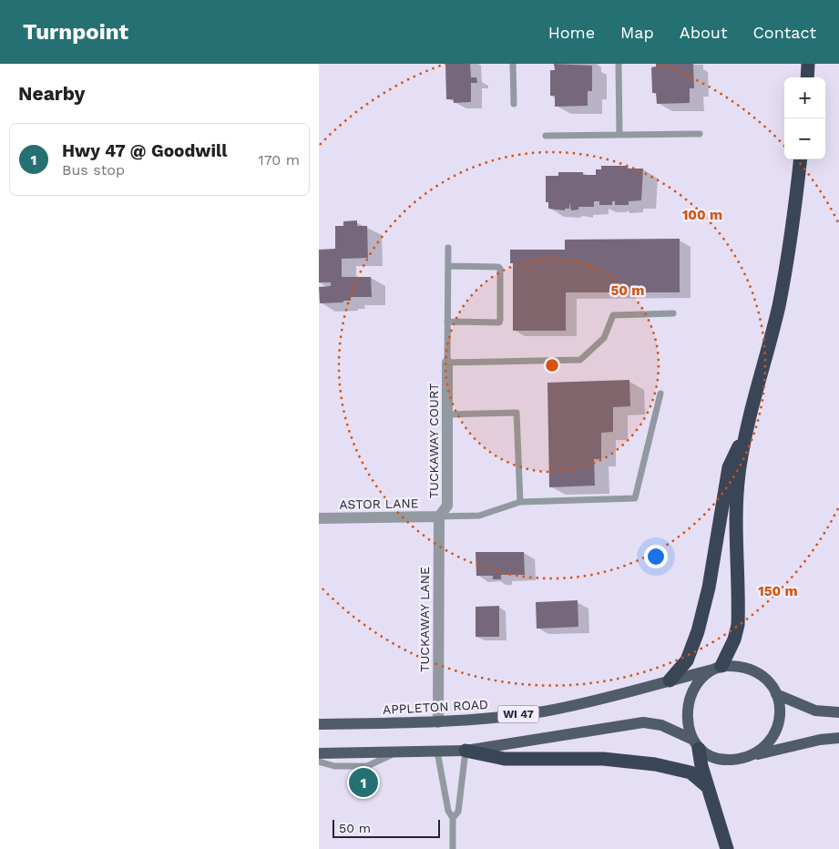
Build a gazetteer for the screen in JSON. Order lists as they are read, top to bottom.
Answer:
{
  "streets": {
    "main road": ["APPLETON ROAD", "WI 47"],
    "street": ["TUCKAWAY COURT", "ASTOR LANE", "TUCKAWAY LANE"]
  },
  "crossings": [
    ["TUCKAWAY COURT", "ASTOR LANE"],
    ["TUCKAWAY COURT", "TUCKAWAY LANE"],
    ["ASTOR LANE", "TUCKAWAY LANE"],
    ["TUCKAWAY LANE", "APPLETON ROAD"]
  ],
  "scale_bar": "50 m",
  "page": {
    "header": "Turnpoint",
    "nav": [
      "Home",
      "Map",
      "About",
      "Contact"
    ],
    "heading": "Nearby",
    "map_buttons": ["+", "−"],
    "list": [
      {
        "mark": "1",
        "name": "Hwy 47 @ Goodwill",
        "note": "Bus stop",
        "value": "170 m"
      }
    ],
    "pins": "1",
    "scale": "50 m"
  },
  "rings": ["100 m", "50 m", "150 m"]
}
